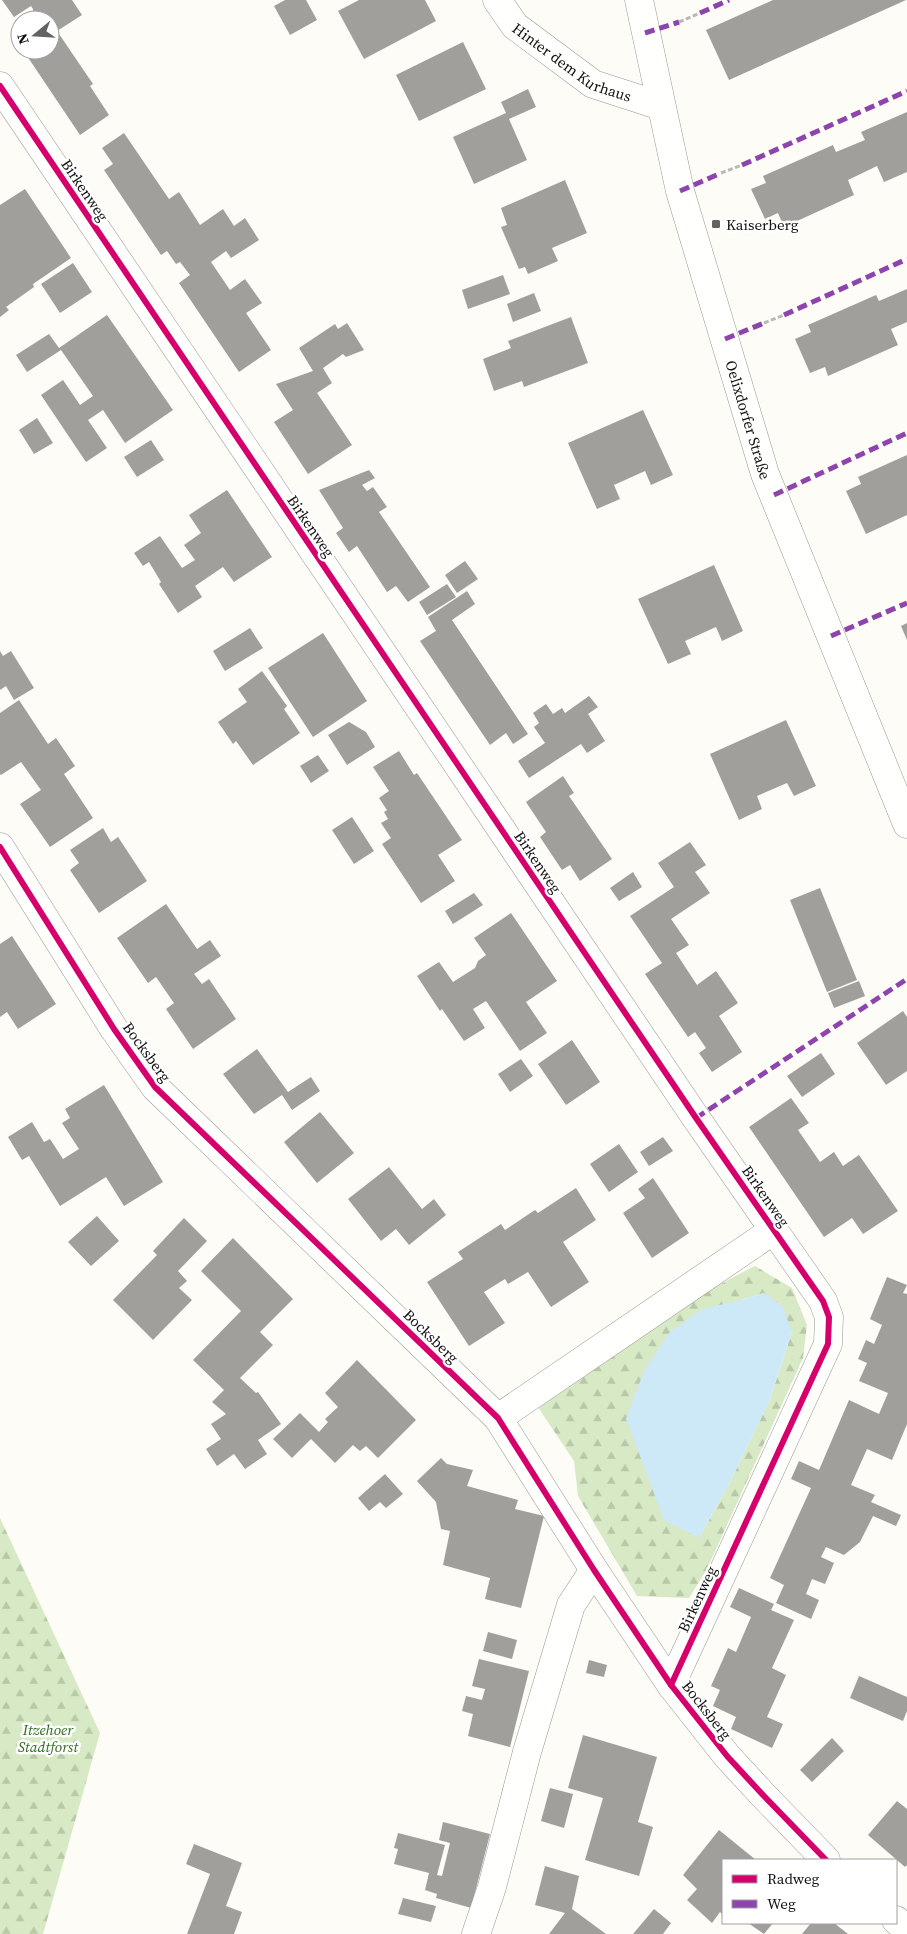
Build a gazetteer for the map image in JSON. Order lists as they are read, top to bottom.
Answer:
{
  "streets": {
    "street": [
      "Hinter dem Kurhaus",
      "Birkenweg",
      "Oelixdorfer Straße",
      "Bocksberg"
    ]
  },
  "crossings": [
    ["Hinter dem Kurhaus", "Oelixdorfer Straße"],
    ["Birkenweg", "Bocksberg"]
  ],
  "parks": ["Itzehoer Stadtforst"],
  "places": {
    "transit": ["Kaiserberg"]
  },
  "legend": ["Radweg", "Weg"],
  "north": "left"
}
